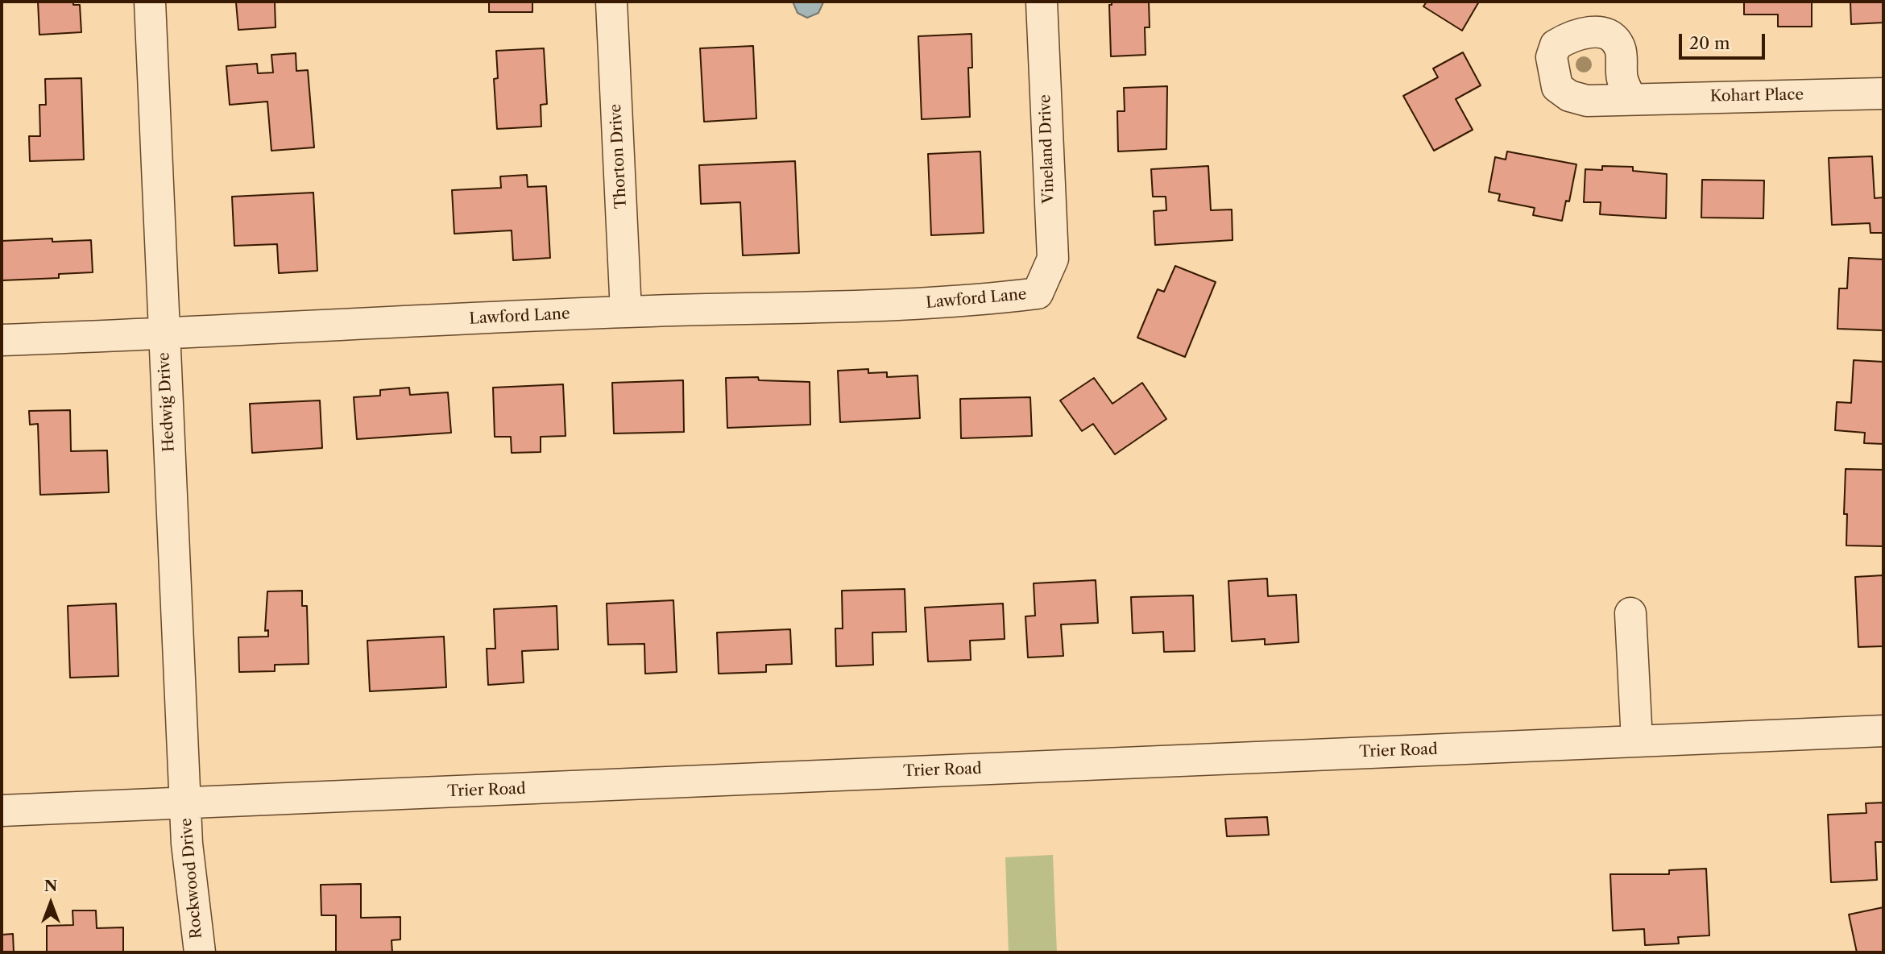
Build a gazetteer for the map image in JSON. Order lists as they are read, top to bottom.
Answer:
{
  "streets": {
    "street": [
      "Kohart Place",
      "Vineland Drive",
      "Thorton Drive",
      "Lawford Lane",
      "Hedwig Drive",
      "Trier Road",
      "Rockwood Drive"
    ]
  },
  "crossings": [
    ["Vineland Drive", "Lawford Lane"],
    ["Thorton Drive", "Lawford Lane"],
    ["Lawford Lane", "Hedwig Drive"],
    ["Hedwig Drive", "Trier Road"],
    ["Hedwig Drive", "Rockwood Drive"],
    ["Trier Road", "Rockwood Drive"]
  ],
  "scale_bar": "20 m",
  "north": "top"
}
